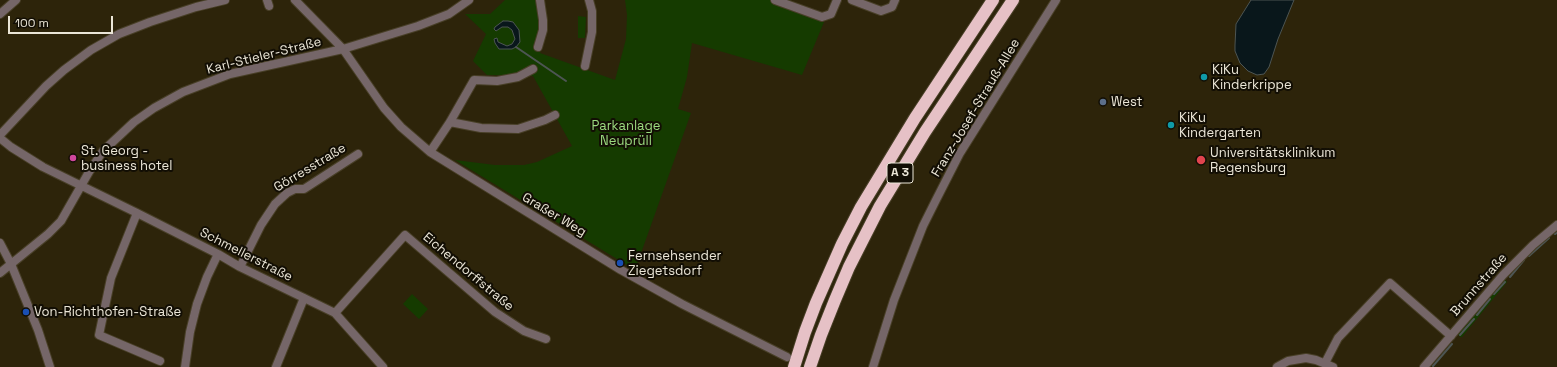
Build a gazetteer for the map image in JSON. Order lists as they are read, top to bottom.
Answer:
{
  "streets": {
    "highway": ["A 3"],
    "street": [
      "Karl-Stieler-Straße",
      "Franz-Josef-Strauß-Allee",
      "Görresstraße",
      "Graßer Weg",
      "Schmellerstraße",
      "Eichendorffstraße",
      "Brunnstraße"
    ]
  },
  "crossings": [
    ["Karl-Stieler-Straße", "Graßer Weg"],
    ["Karl-Stieler-Straße", "Schmellerstraße"],
    ["Görresstraße", "Schmellerstraße"],
    ["A 3", "Graßer Weg"],
    ["Schmellerstraße", "Eichendorffstraße"]
  ],
  "parks": ["Parkanlage Neuprüll"],
  "places": [
    "KiKu Kinderkrippe",
    "West",
    "KiKu Kindergarten",
    "St. Georg - business hotel",
    "Universitätsklinikum Regensburg",
    "Fernsehsender Ziegetsdorf",
    "Von-Richthofen-Straße"
  ],
  "scale_bar": "100 m"
}
